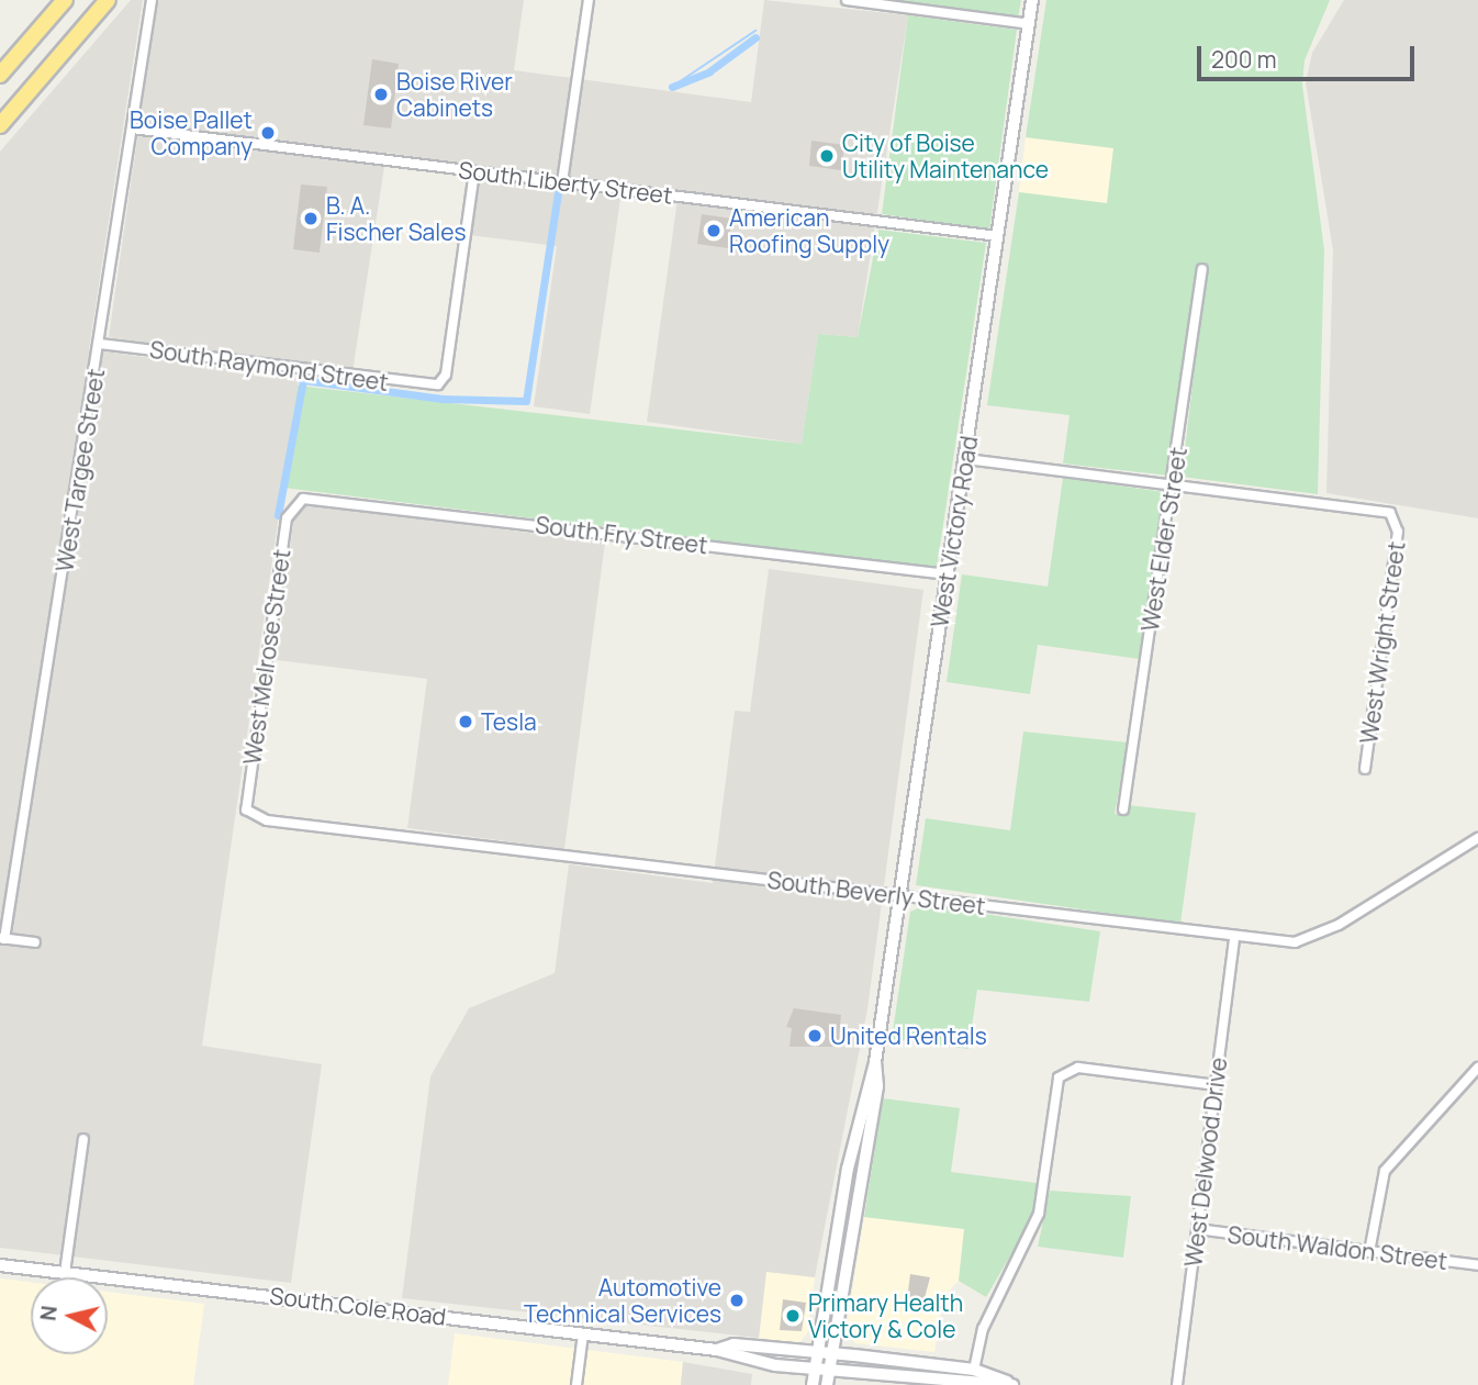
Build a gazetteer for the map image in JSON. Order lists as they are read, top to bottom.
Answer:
{
  "streets": {
    "main road": ["West Victory Road", "South Cole Road"],
    "street": [
      "South Liberty Street",
      "South Raymond Street",
      "West Targee Street",
      "South Fry Street",
      "West Elder Street",
      "West Wright Street",
      "West Melrose Street",
      "South Beverly Street",
      "West Delwood Drive",
      "South Waldon Street"
    ]
  },
  "crossings": [
    ["South Liberty Street", "South Raymond Street"],
    ["South Liberty Street", "West Targee Street"],
    ["South Liberty Street", "West Victory Road"],
    ["South Raymond Street", "West Targee Street"],
    ["West Victory Road", "South Fry Street"],
    ["West Victory Road", "South Beverly Street"],
    ["West Victory Road", "South Cole Road"],
    ["South Fry Street", "West Melrose Street"],
    ["West Elder Street", "West Wright Street"],
    ["West Melrose Street", "South Beverly Street"],
    ["South Beverly Street", "West Delwood Drive"],
    ["West Delwood Drive", "South Waldon Street"]
  ],
  "places": [
    "Boise River Cabinets",
    "Boise Pallet Company",
    "City of Boise Utility Maintenance",
    "B. A. Fischer Sales",
    "American Roofing Supply",
    "Tesla",
    "United Rentals",
    "Automotive Technical Services",
    "Primary Health Victory & Cole"
  ],
  "scale_bar": "200 m",
  "north": "left"
}
